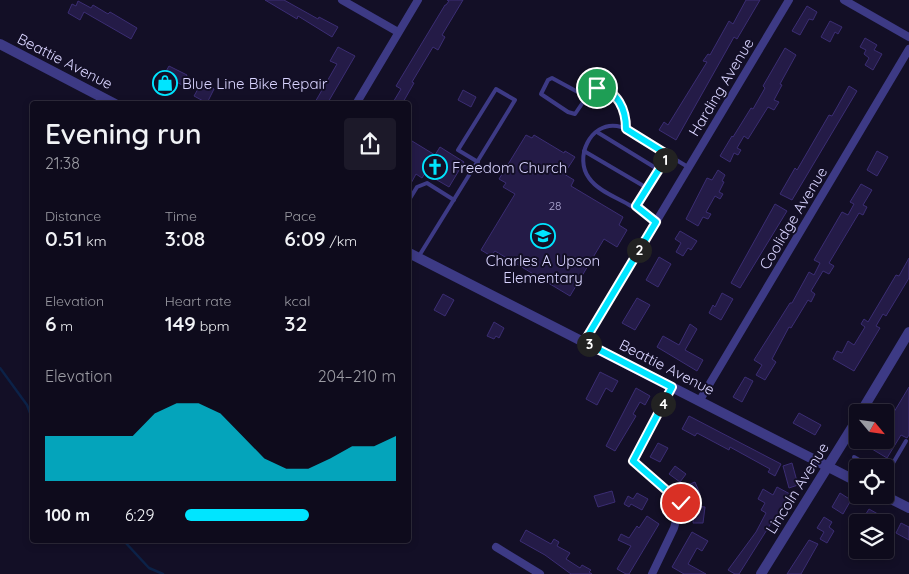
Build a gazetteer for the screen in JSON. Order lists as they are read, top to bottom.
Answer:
{
  "streets": {
    "street": [
      "Beattie Avenue",
      "Harding Avenue",
      "Coolidge Avenue",
      "Lincoln Avenue"
    ]
  },
  "crossings": [
    ["Beattie Avenue", "Harding Avenue"],
    ["Beattie Avenue", "Coolidge Avenue"],
    ["Beattie Avenue", "Lincoln Avenue"]
  ],
  "places": {
    "shop": ["Blue Line Bike Repair"],
    "church": ["Freedom Church"],
    "school or university": ["Charles A Upson Elementary"]
  },
  "house_numbers": ["28"],
  "north": "bottom right",
  "page": {
    "heading": ["Evening run", "21:38"],
    "pins": [
      "1",
      "2",
      "3",
      "4"
    ],
    "stats": [
      ["Distance", "0.51 km"],
      ["Time", "3:08"],
      ["Pace", "6:09 /km"],
      ["Elevation", "6 m"],
      ["Heart rate", "149 bpm"],
      ["kcal", "32"]
    ],
    "chart": ["Elevation", "204–210 m"],
    "list": [
      {
        "name": "100 m",
        "note": "6:29"
      }
    ]
  }
}
